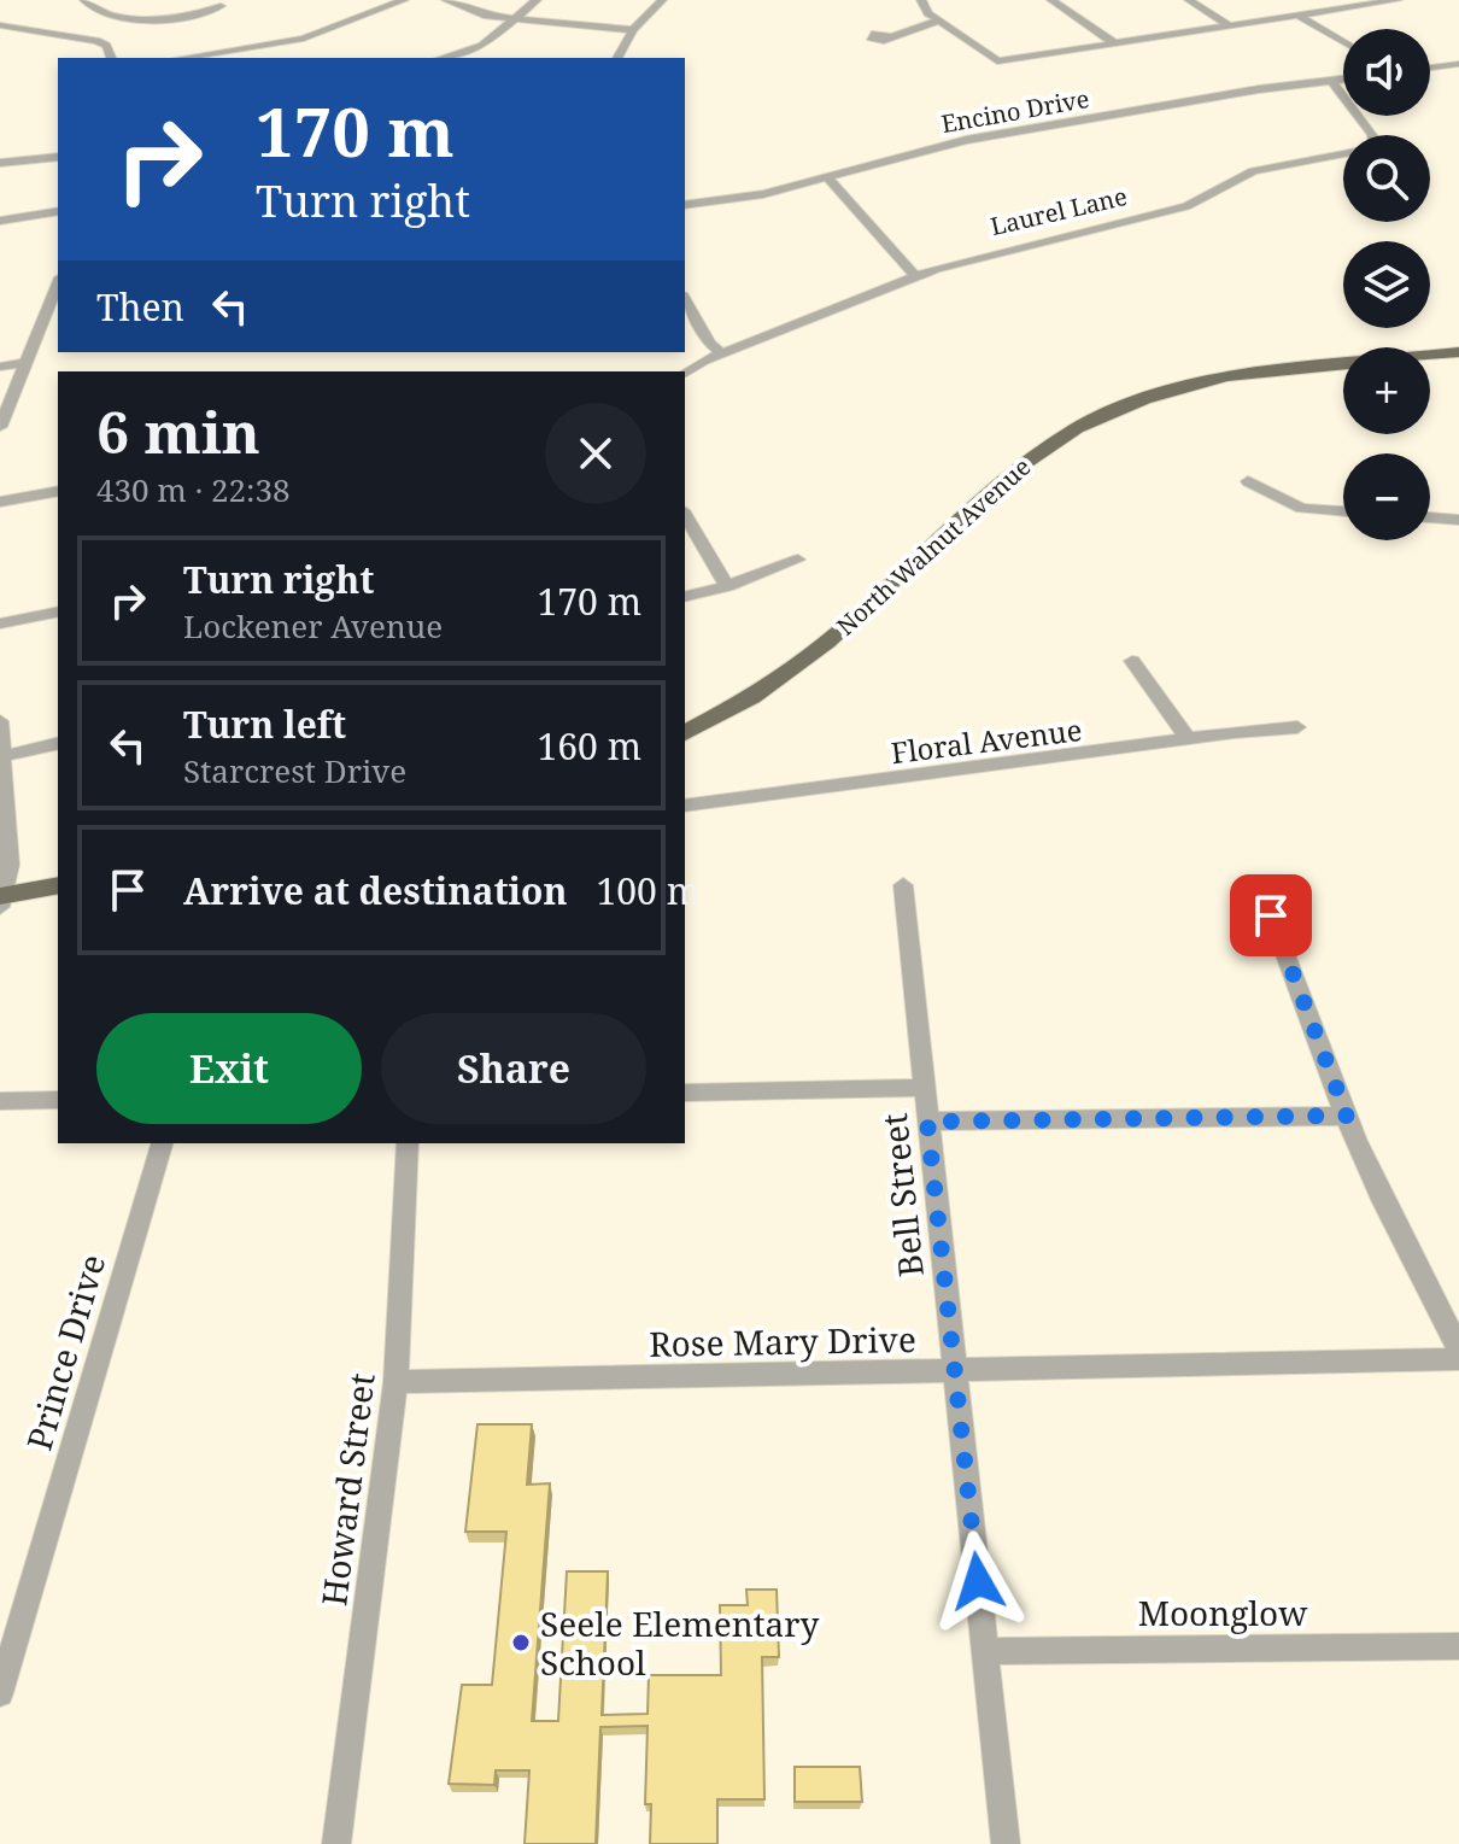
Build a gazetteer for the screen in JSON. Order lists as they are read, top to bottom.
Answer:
{
  "streets": {
    "main road": ["North Walnut Avenue"],
    "street": [
      "Encino Drive",
      "Laurel Lane",
      "Floral Avenue",
      "Bell Street",
      "Rose Mary Drive",
      "Prince Drive",
      "Howard Street",
      "Moonglow"
    ]
  },
  "crossings": [
    ["Encino Drive", "Laurel Lane"],
    ["Bell Street", "Rose Mary Drive"],
    ["Bell Street", "Moonglow"],
    ["Rose Mary Drive", "Howard Street"]
  ],
  "places": ["Seele Elementary School"],
  "page": {
    "map_buttons": ["+", "−"],
    "turn": ["170 m", "Turn right"],
    "then": "Then",
    "heading": ["6 min", "430 m · 22:38"],
    "list": [
      {
        "name": "Turn right",
        "note": "Lockener Avenue",
        "value": "170 m"
      },
      {
        "name": "Turn left",
        "note": "Starcrest Drive",
        "value": "160 m"
      },
      {
        "name": "Arrive at destination",
        "value": "100 m"
      }
    ],
    "buttons": ["Exit", "Share"]
  }
}
